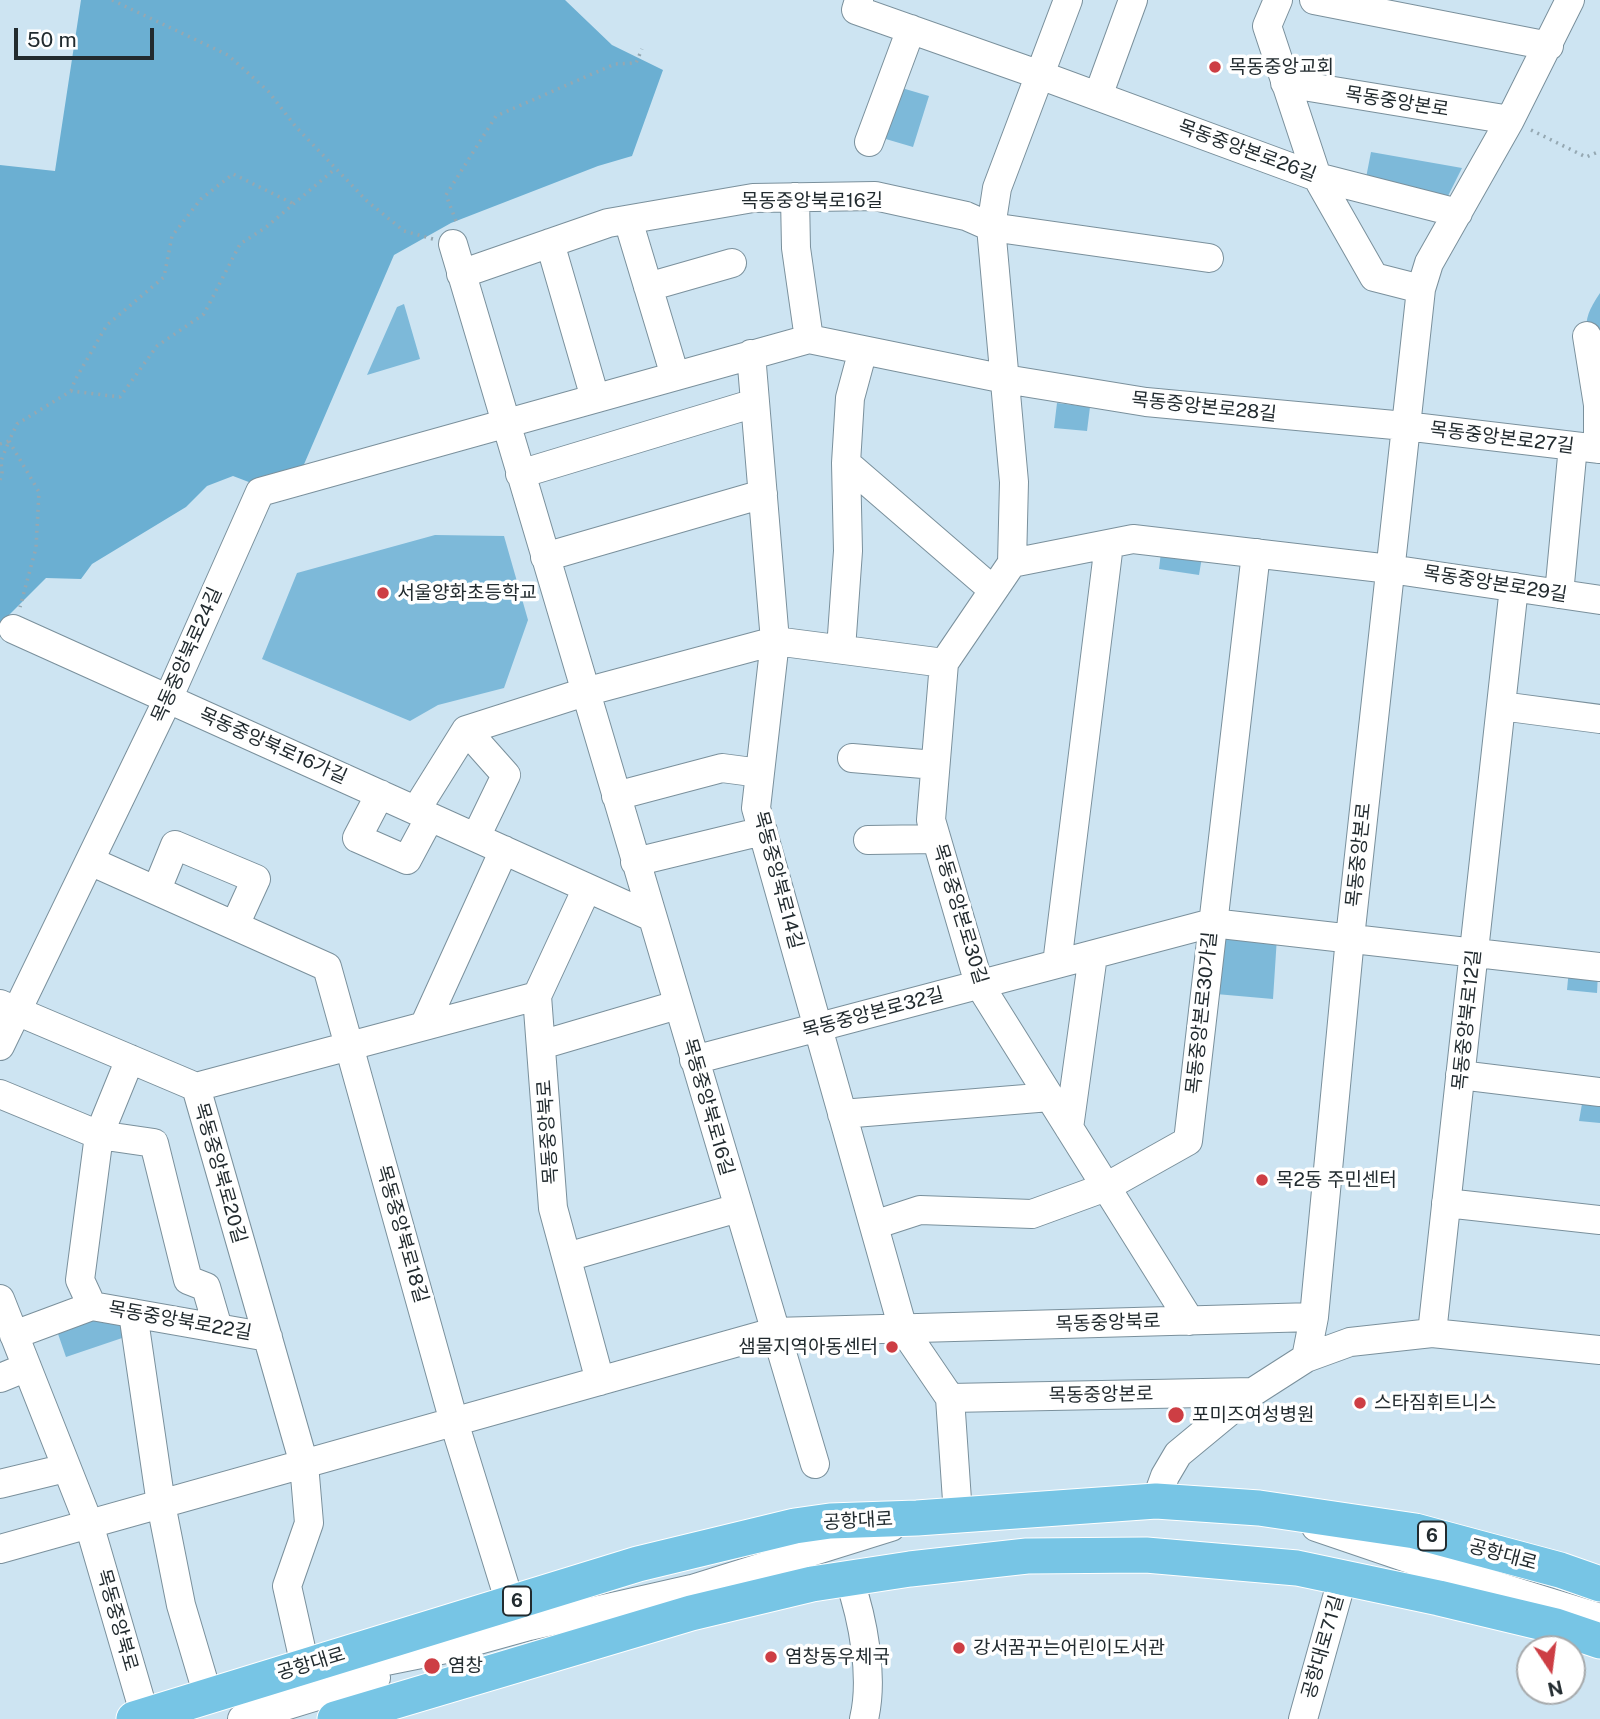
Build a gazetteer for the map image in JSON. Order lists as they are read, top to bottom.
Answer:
{
  "streets": {
    "main road": ["공항대로", "6"],
    "street": [
      "목동중앙본로",
      "목동중앙본로26길",
      "목동중앙북로16길",
      "목동중앙본로28길",
      "목동중앙본로27길",
      "목동중앙본로29길",
      "목동중앙북로24길",
      "목동중앙북로16가길",
      "목동중앙북로14길",
      "목동중앙본로30길",
      "목동중앙본로32길",
      "목동중앙본로30가길",
      "목동중앙북로12길",
      "목동중앙북로",
      "목동중앙북로20길",
      "목동중앙북로18길",
      "목동중앙북로22길",
      "공항대로71길"
    ]
  },
  "crossings": [
    ["목동중앙본로", "목동중앙본로26길"],
    ["목동중앙본로", "목동중앙본로28길"],
    ["목동중앙본로", "목동중앙본로27길"],
    ["목동중앙본로", "목동중앙본로29길"],
    ["목동중앙본로", "목동중앙본로32길"],
    ["목동중앙본로", "목동중앙북로"],
    ["목동중앙북로16길", "목동중앙본로28길"],
    ["목동중앙북로16길", "목동중앙북로24길"],
    ["목동중앙북로16길", "목동중앙북로16가길"],
    ["목동중앙북로16길", "목동중앙본로32길"],
    ["목동중앙북로16길", "목동중앙북로"],
    ["목동중앙본로28길", "목동중앙본로27길"],
    ["목동중앙본로28길", "목동중앙북로24길"],
    ["목동중앙본로28길", "목동중앙북로14길"],
    ["목동중앙본로29길", "목동중앙북로12길"],
    ["목동중앙북로24길", "목동중앙북로16가길"],
    ["목동중앙북로24길", "목동중앙북로20길"],
    ["목동중앙북로24길", "목동중앙북로18길"],
    ["목동중앙북로16가길", "목동중앙북로"],
    ["목동중앙북로14길", "목동중앙본로32길"],
    ["목동중앙북로14길", "목동중앙본로30가길"],
    ["목동중앙북로14길", "목동중앙북로"],
    ["목동중앙본로30길", "목동중앙본로32길"],
    ["목동중앙본로30길", "목동중앙본로30가길"],
    ["목동중앙본로30길", "목동중앙북로"],
    ["목동중앙본로32길", "목동중앙본로30가길"],
    ["목동중앙본로32길", "목동중앙북로12길"],
    ["목동중앙북로", "목동중앙북로20길"],
    ["목동중앙북로", "목동중앙북로18길"],
    ["목동중앙북로", "공항대로"],
    ["목동중앙북로20길", "목동중앙북로22길"]
  ],
  "places": [
    "목동중앙교회",
    "서울양화초등학교",
    "목2동 주민센터",
    "샘물지역아동센터",
    "스타짐휘트니스",
    "포미즈여성병원",
    "강서꿈꾸는어린이도서관",
    "염창동우체국",
    "염창"
  ],
  "scale_bar": "50 m",
  "north": "bottom"
}
